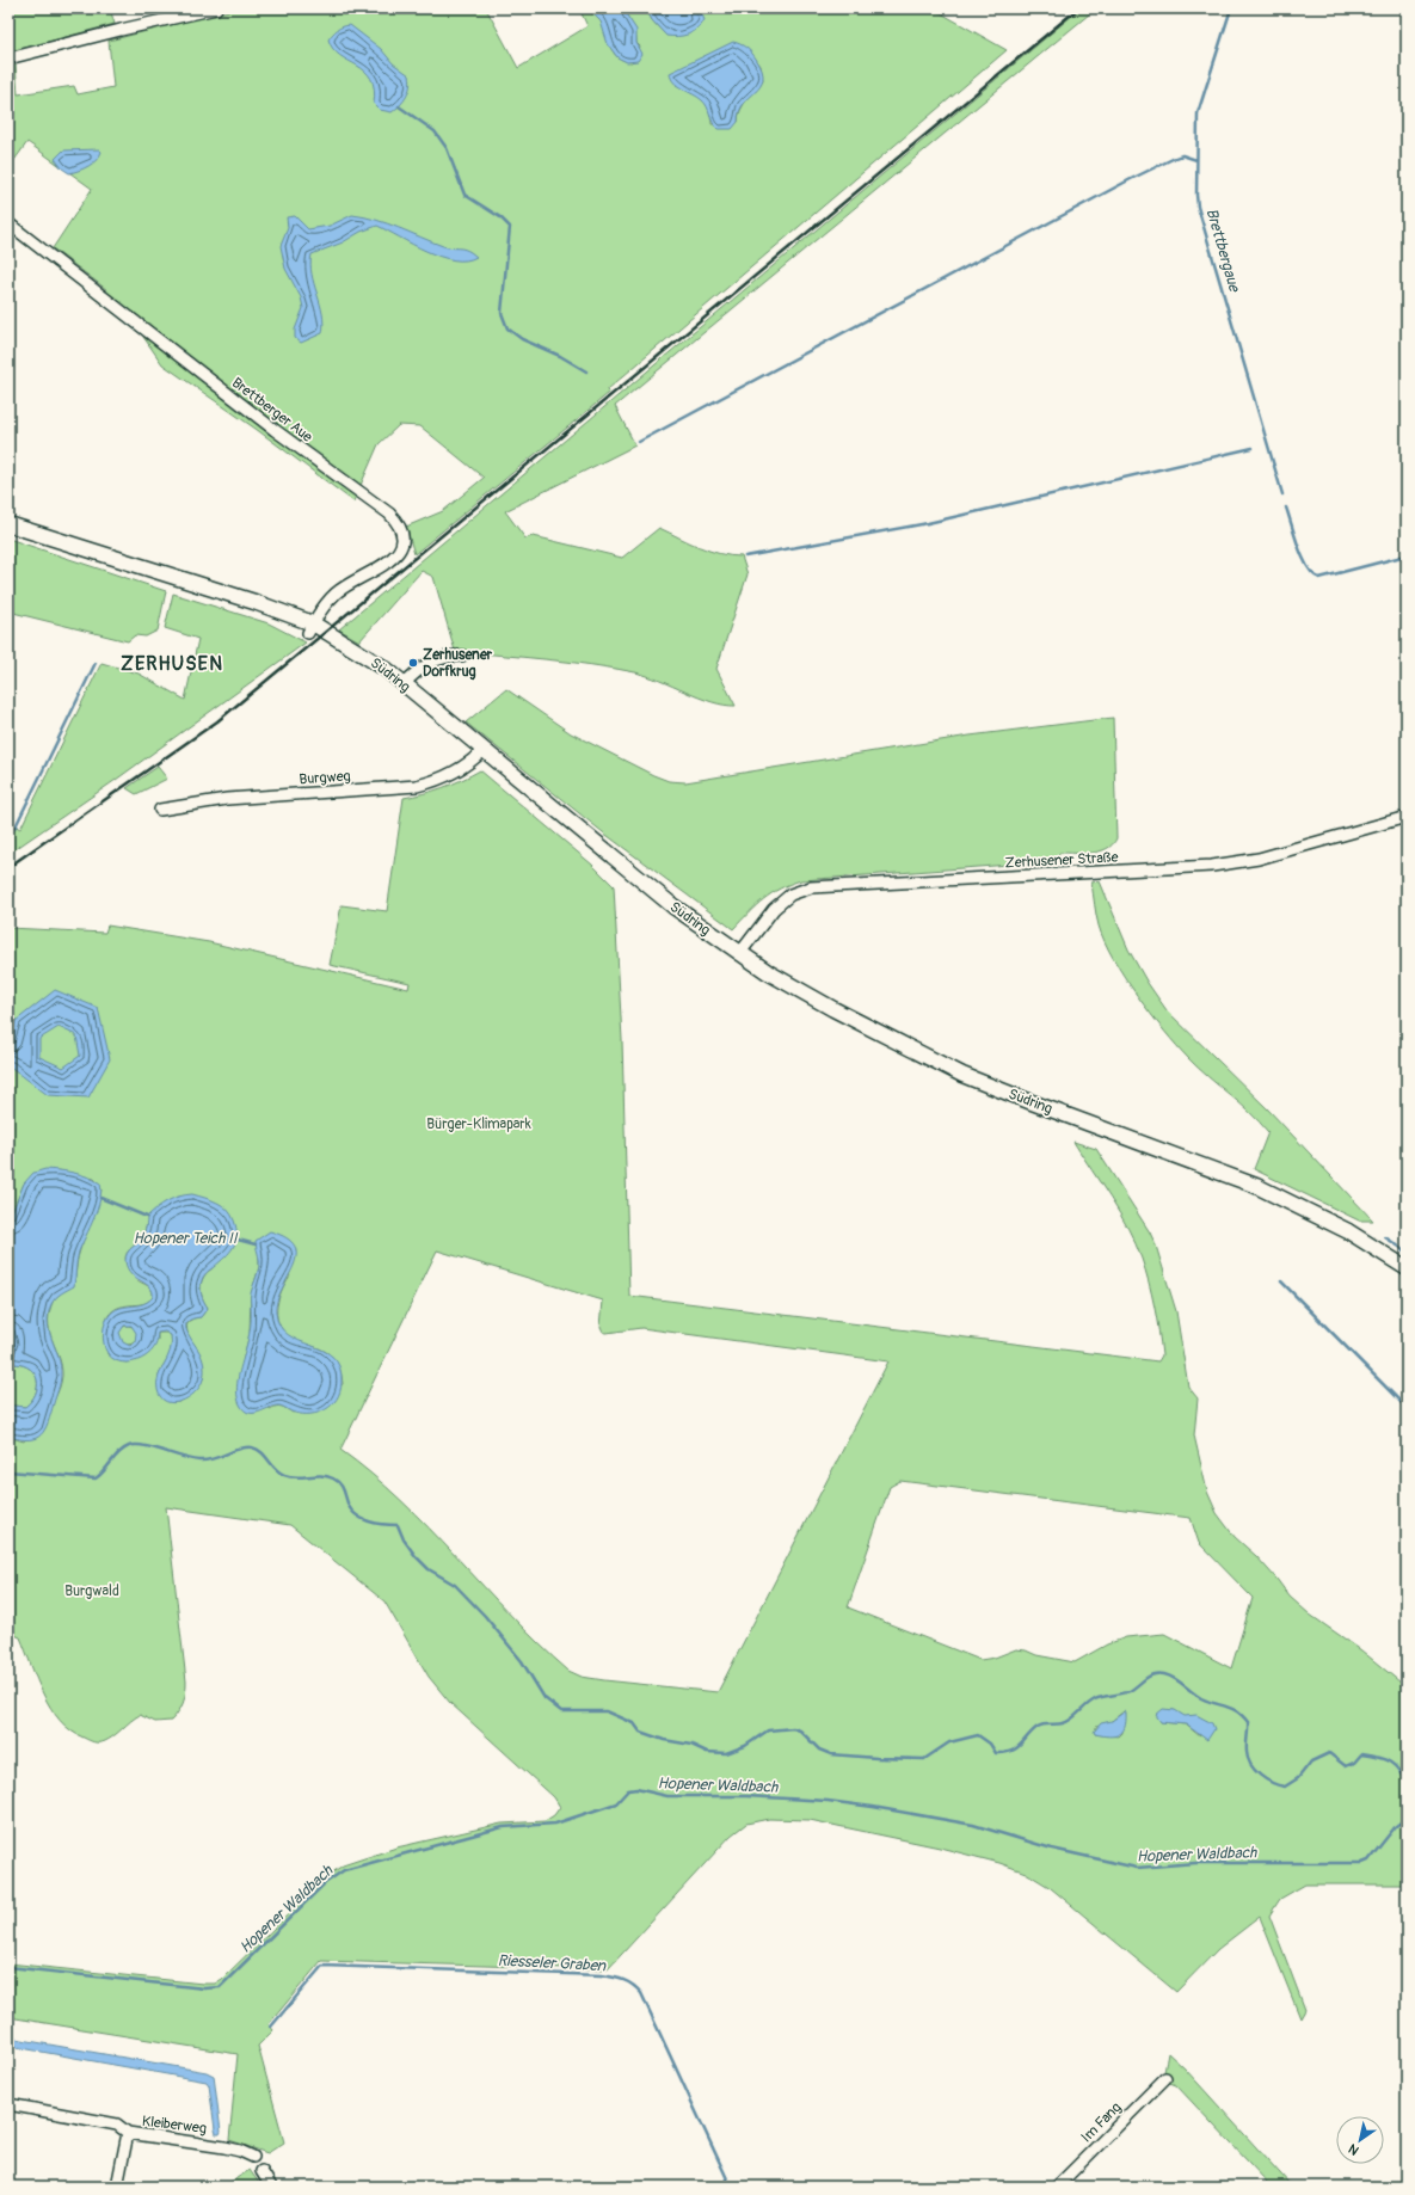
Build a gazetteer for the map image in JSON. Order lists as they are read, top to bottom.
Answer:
{
  "streets": {
    "main road": ["Südring"],
    "street": [
      "Brettberger Aue",
      "Burgweg",
      "Zerhusener Straße",
      "Im Fang",
      "Kleiberweg"
    ]
  },
  "crossings": [
    ["Brettberger Aue", "Südring"],
    ["Südring", "Burgweg"],
    ["Südring", "Zerhusener Straße"]
  ],
  "districts": ["ZERHUSEN"],
  "water": [
    "Brettbergaue",
    "Hopener Teich II",
    "Hopener Waldbach",
    "Riesseler Graben"
  ],
  "parks": ["Bürger-Klimapark", "Burgwald"],
  "places": ["Zerhusener Dorfkrug"],
  "north": "bottom left"
}
